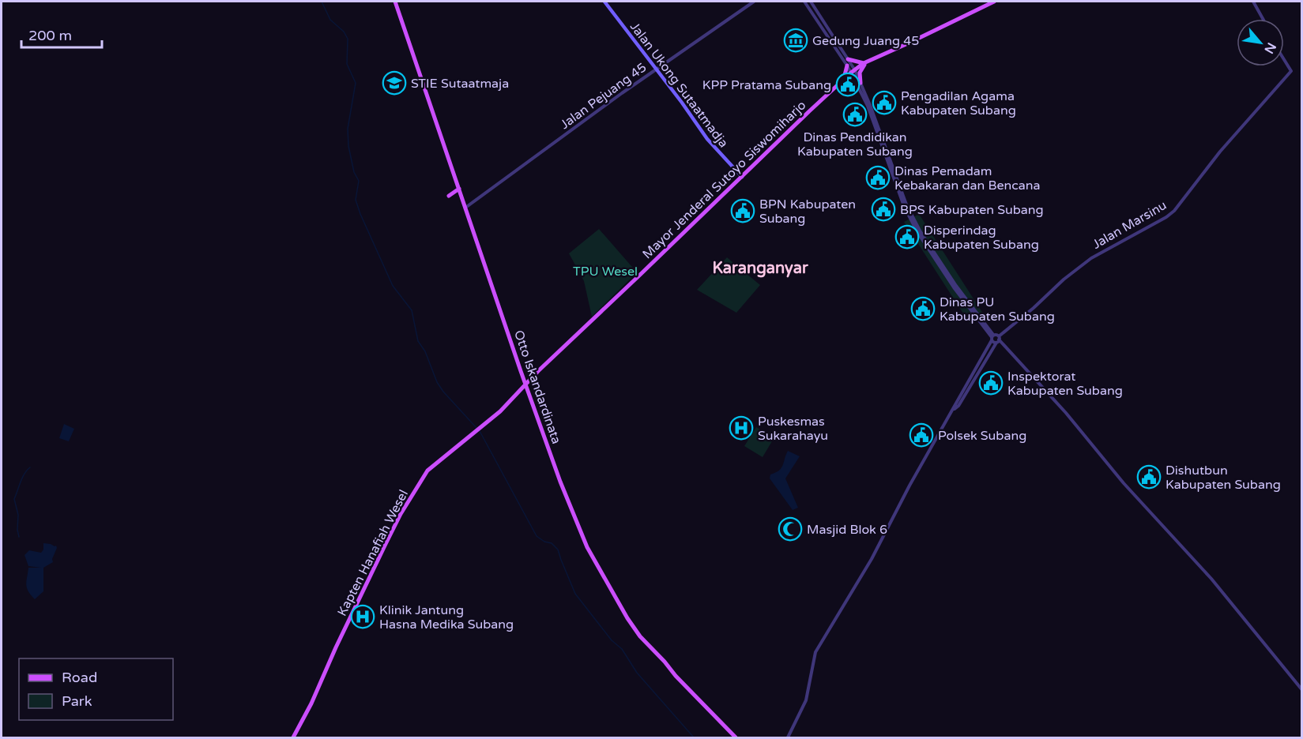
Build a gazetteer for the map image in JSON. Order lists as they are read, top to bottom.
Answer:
{
  "streets": {
    "main road": [
      "Jalan Ukong Sutaatmadja",
      "Mayor Jenderal Sutoyo Siswomiharjo",
      "Otto Iskandardinata",
      "Kapten Hanafiah Wesel"
    ],
    "street": ["Jalan Pejuang 45", "Jalan Marsinu"]
  },
  "crossings": [
    ["Jalan Ukong Sutaatmadja", "Jalan Pejuang 45"],
    ["Jalan Ukong Sutaatmadja", "Mayor Jenderal Sutoyo Siswomiharjo"],
    ["Jalan Pejuang 45", "Otto Iskandardinata"],
    ["Mayor Jenderal Sutoyo Siswomiharjo", "Otto Iskandardinata"],
    ["Mayor Jenderal Sutoyo Siswomiharjo", "Kapten Hanafiah Wesel"],
    ["Otto Iskandardinata", "Kapten Hanafiah Wesel"]
  ],
  "districts": ["Karanganyar"],
  "parks": ["TPU Wesel"],
  "places": {
    "museum": ["Gedung Juang 45"],
    "school or university": ["STIE Sutaatmaja"],
    "public building": [
      "KPP Pratama Subang",
      "Pengadilan Agama Kabupaten Subang",
      "Dinas Pendidikan Kabupaten Subang",
      "Dinas Pemadam Kebakaran dan Bencana",
      "BPS Kabupaten Subang",
      "BPN Kabupaten Subang",
      "Disperindag Kabupaten Subang",
      "Dinas PU Kabupaten Subang",
      "Inspektorat Kabupaten Subang",
      "Polsek Subang",
      "Dishutbun Kabupaten Subang"
    ],
    "hospital": ["Puskesmas Sukarahayu", "Klinik Jantung Hasna Medika Subang"],
    "mosque": ["Masjid Blok 6"]
  },
  "legend": ["Road", "Park"],
  "scale_bar": "200 m",
  "north": "bottom right"
}
